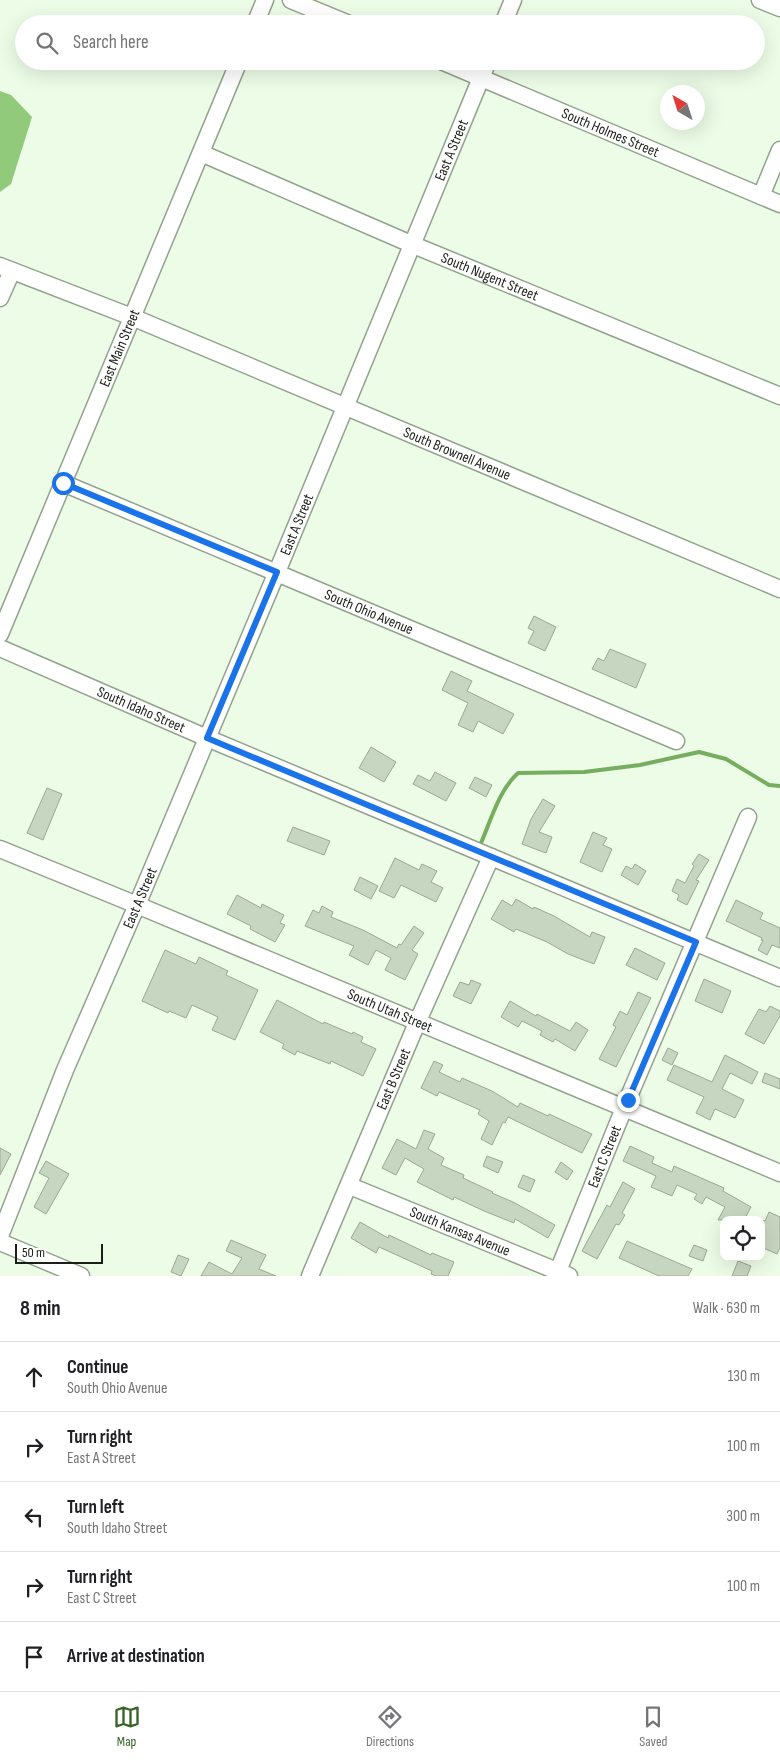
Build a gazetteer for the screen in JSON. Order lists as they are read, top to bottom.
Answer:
{
  "streets": {
    "street": [
      "South Holmes Street",
      "East A Street",
      "South Nugent Street",
      "East Main Street",
      "South Brownell Avenue",
      "South Ohio Avenue",
      "South Idaho Street",
      "South Utah Street",
      "East B Street",
      "East C Street",
      "South Kansas Avenue"
    ]
  },
  "crossings": [
    ["South Holmes Street", "East A Street"],
    ["East A Street", "South Nugent Street"],
    ["East A Street", "South Brownell Avenue"],
    ["East A Street", "South Ohio Avenue"],
    ["East A Street", "South Idaho Street"],
    ["East A Street", "South Utah Street"],
    ["South Nugent Street", "East Main Street"],
    ["East Main Street", "South Brownell Avenue"],
    ["East Main Street", "South Ohio Avenue"],
    ["South Idaho Street", "East B Street"],
    ["South Idaho Street", "East C Street"],
    ["South Utah Street", "East B Street"],
    ["South Utah Street", "East C Street"],
    ["East B Street", "South Kansas Avenue"],
    ["East C Street", "South Kansas Avenue"]
  ],
  "scale_bar": "50 m",
  "north": "top left",
  "page": {
    "search": "Search here",
    "scale": "50 m",
    "heading": ["8 min", "Walk · 630 m"],
    "list": [
      ["Continue", "South Ohio Avenue", "130 m"],
      ["Turn right", "East A Street", "100 m"],
      ["Turn left", "South Idaho Street", "300 m"],
      ["Turn right", "East C Street", "100 m"],
      "Arrive at destination"
    ],
    "nav": ["Map", "Directions", "Saved"]
  }
}
